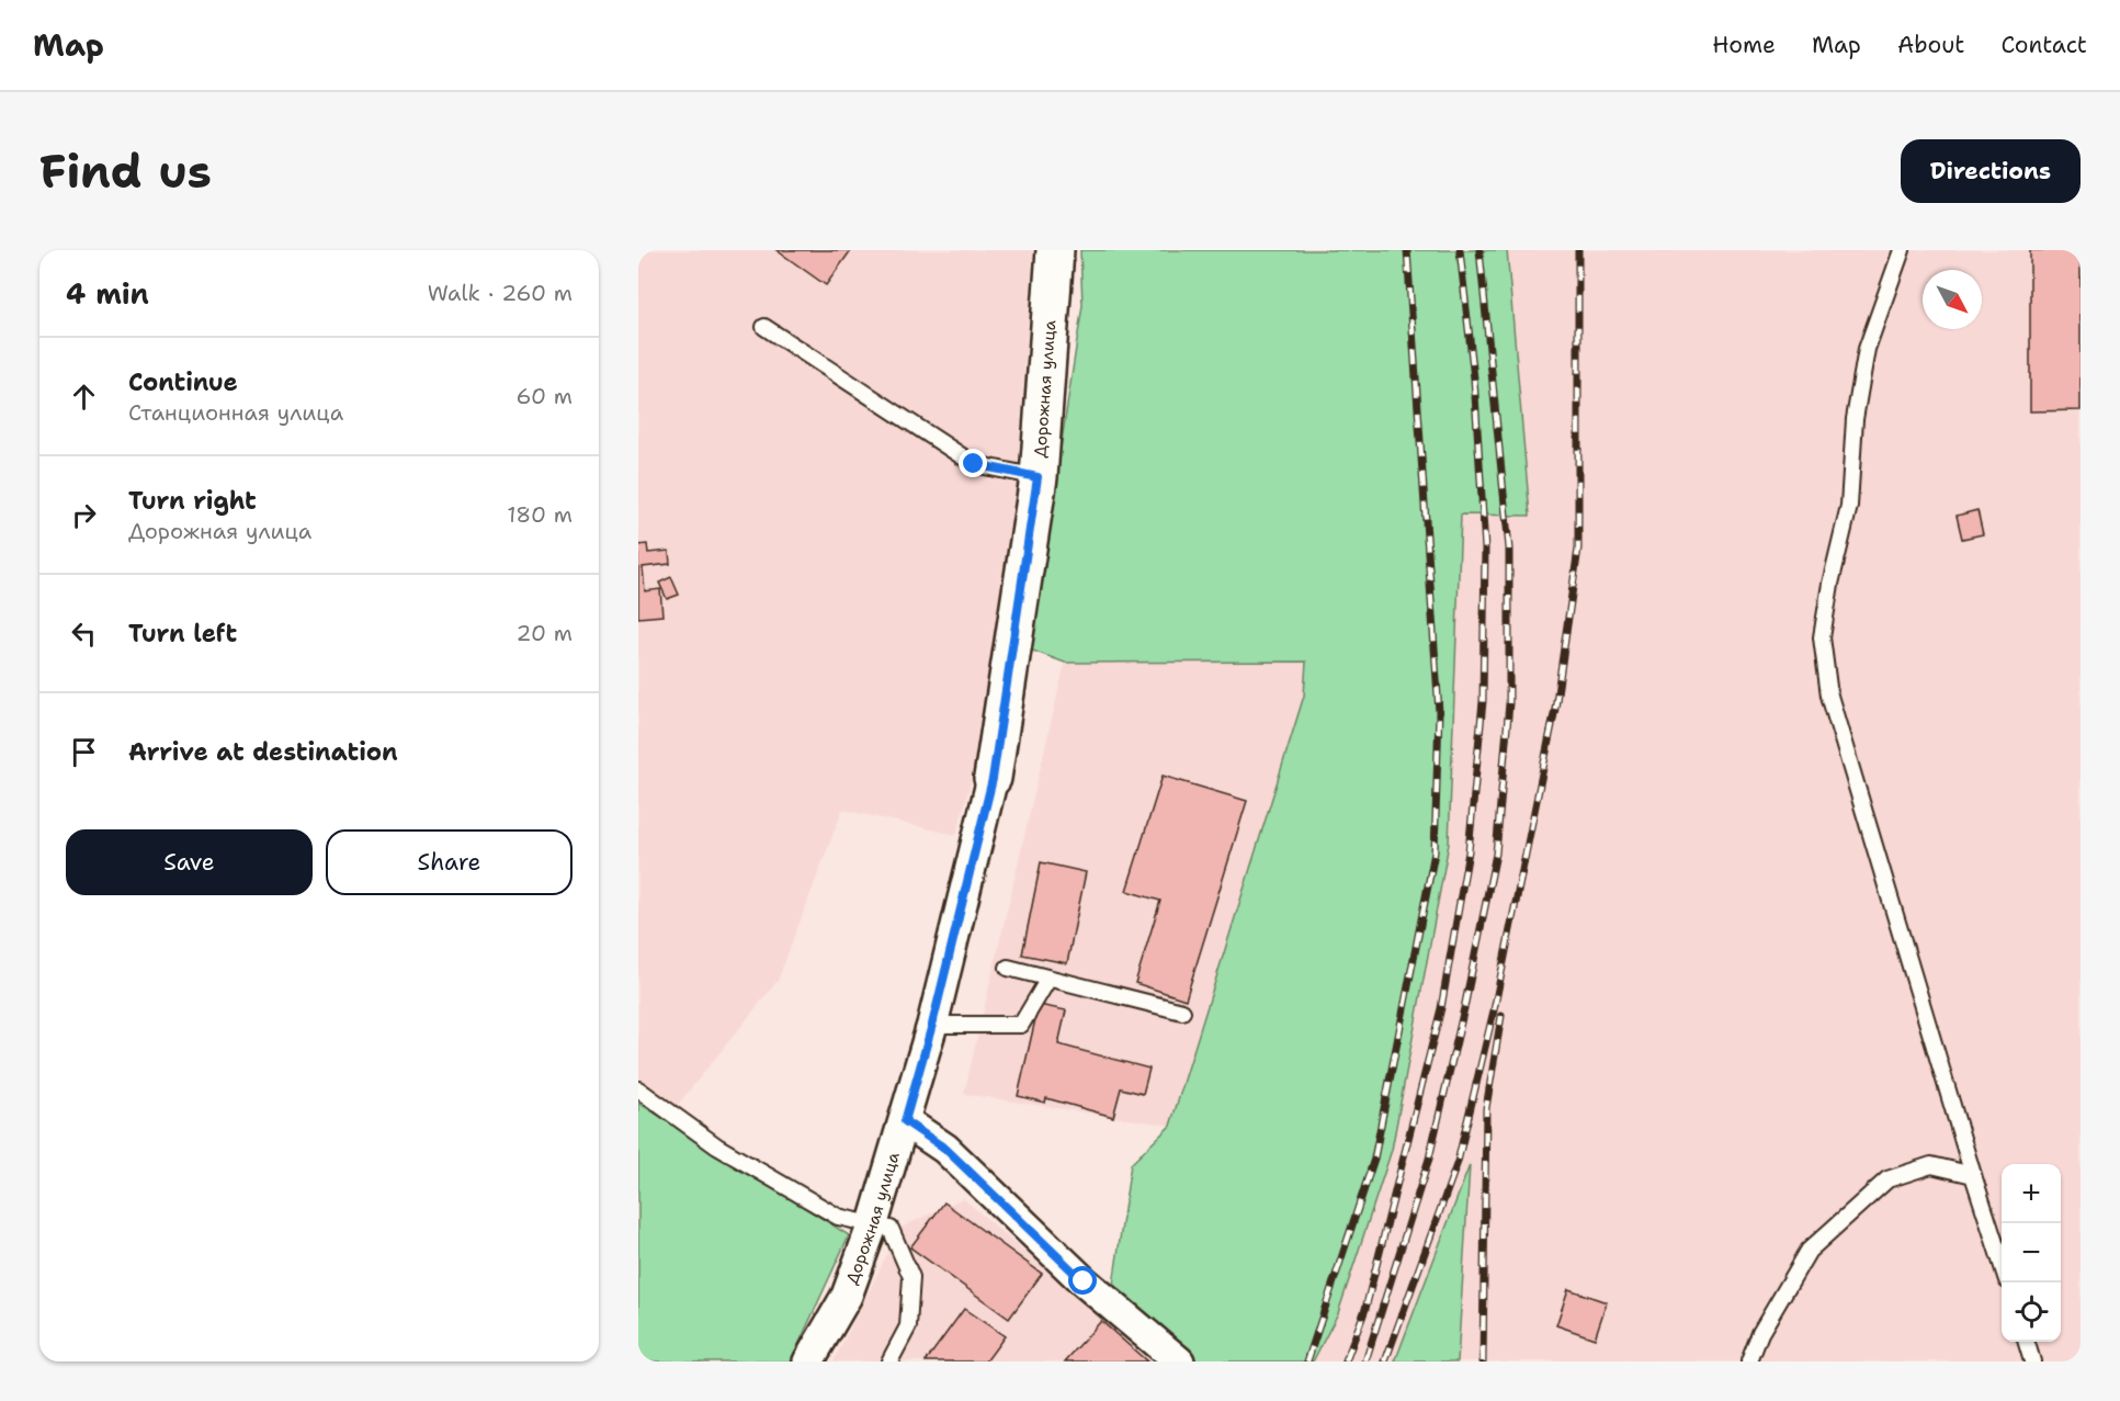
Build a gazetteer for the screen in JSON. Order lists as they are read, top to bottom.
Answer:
{
  "streets": {
    "street": ["Дорожная улица"]
  },
  "north": "bottom right",
  "page": {
    "header": "Map",
    "nav": [
      "Home",
      "Map",
      "About",
      "Contact"
    ],
    "buttons": [
      "Directions",
      ["Save", "Share"]
    ],
    "title": "Find us",
    "heading": ["4 min", "Walk · 260 m"],
    "list": [
      ["Continue", "Станционная улица", "60 m"],
      ["Turn right", "Дорожная улица", "180 m"],
      ["Turn left", "20 m"],
      "Arrive at destination"
    ],
    "map_buttons": ["+", "−"]
  }
}
